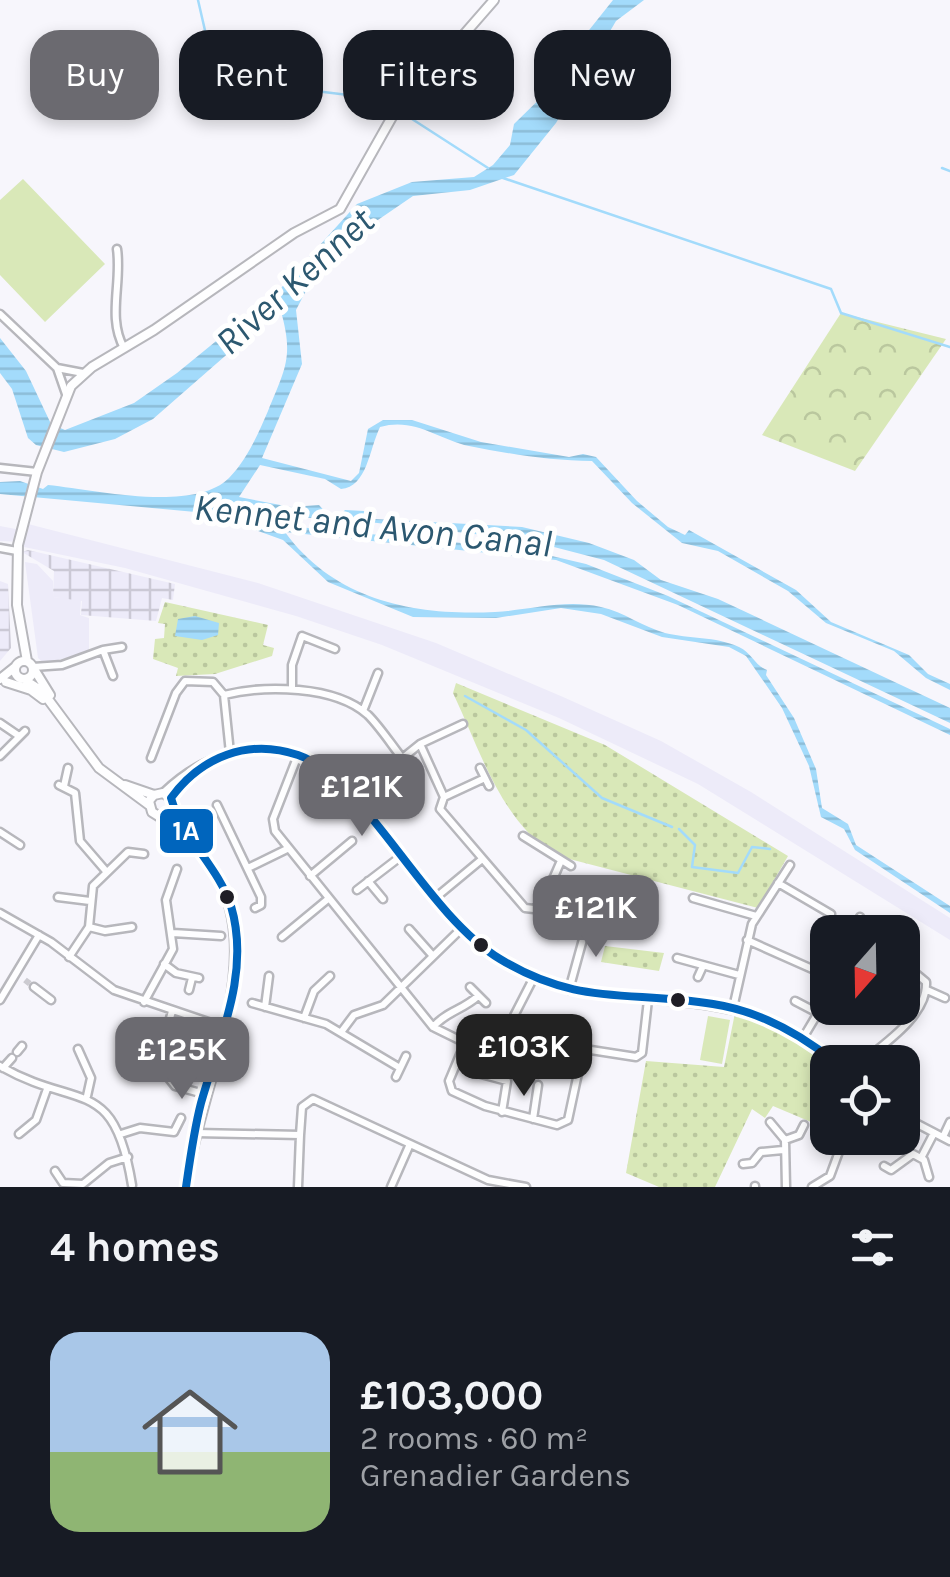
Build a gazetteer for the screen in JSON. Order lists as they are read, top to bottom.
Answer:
{
  "water": ["River Kennet", "Kennet and Avon Canal"],
  "lines": ["transit line 1A"],
  "north": "bottom",
  "page": {
    "chip": [
      "Buy",
      "Rent",
      "Filters",
      "New"
    ],
    "price": [
      "£121K",
      "£121K",
      "£103K",
      "£125K"
    ],
    "heading": "4 homes",
    "list": [
      {
        "name": "£103,000",
        "note": "2 rooms · 60 m² · Grenadier Gardens"
      }
    ]
  }
}
